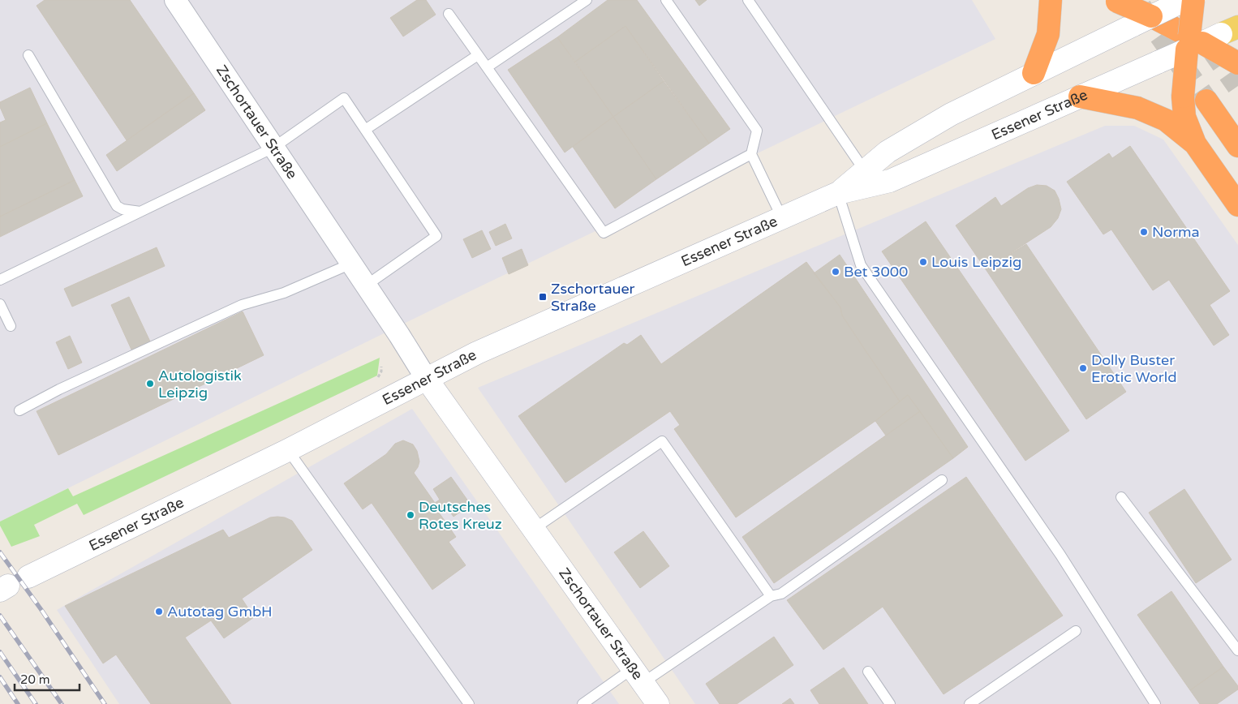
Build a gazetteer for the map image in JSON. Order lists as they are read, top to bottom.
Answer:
{
  "streets": {
    "main road": ["Essener Straße", "Zschortauer Straße"]
  },
  "crossings": [
    ["Essener Straße", "Zschortauer Straße"]
  ],
  "places": {
    "other": [
      "Norma",
      "Louis Leipzig",
      "Bet 3000",
      "Dolly Buster Erotic World",
      "Autologistik Leipzig",
      "Deutsches Rotes Kreuz",
      "Autotag GmbH"
    ],
    "transit": ["Zschortauer Straße"]
  },
  "scale_bar": "20 m"
}
